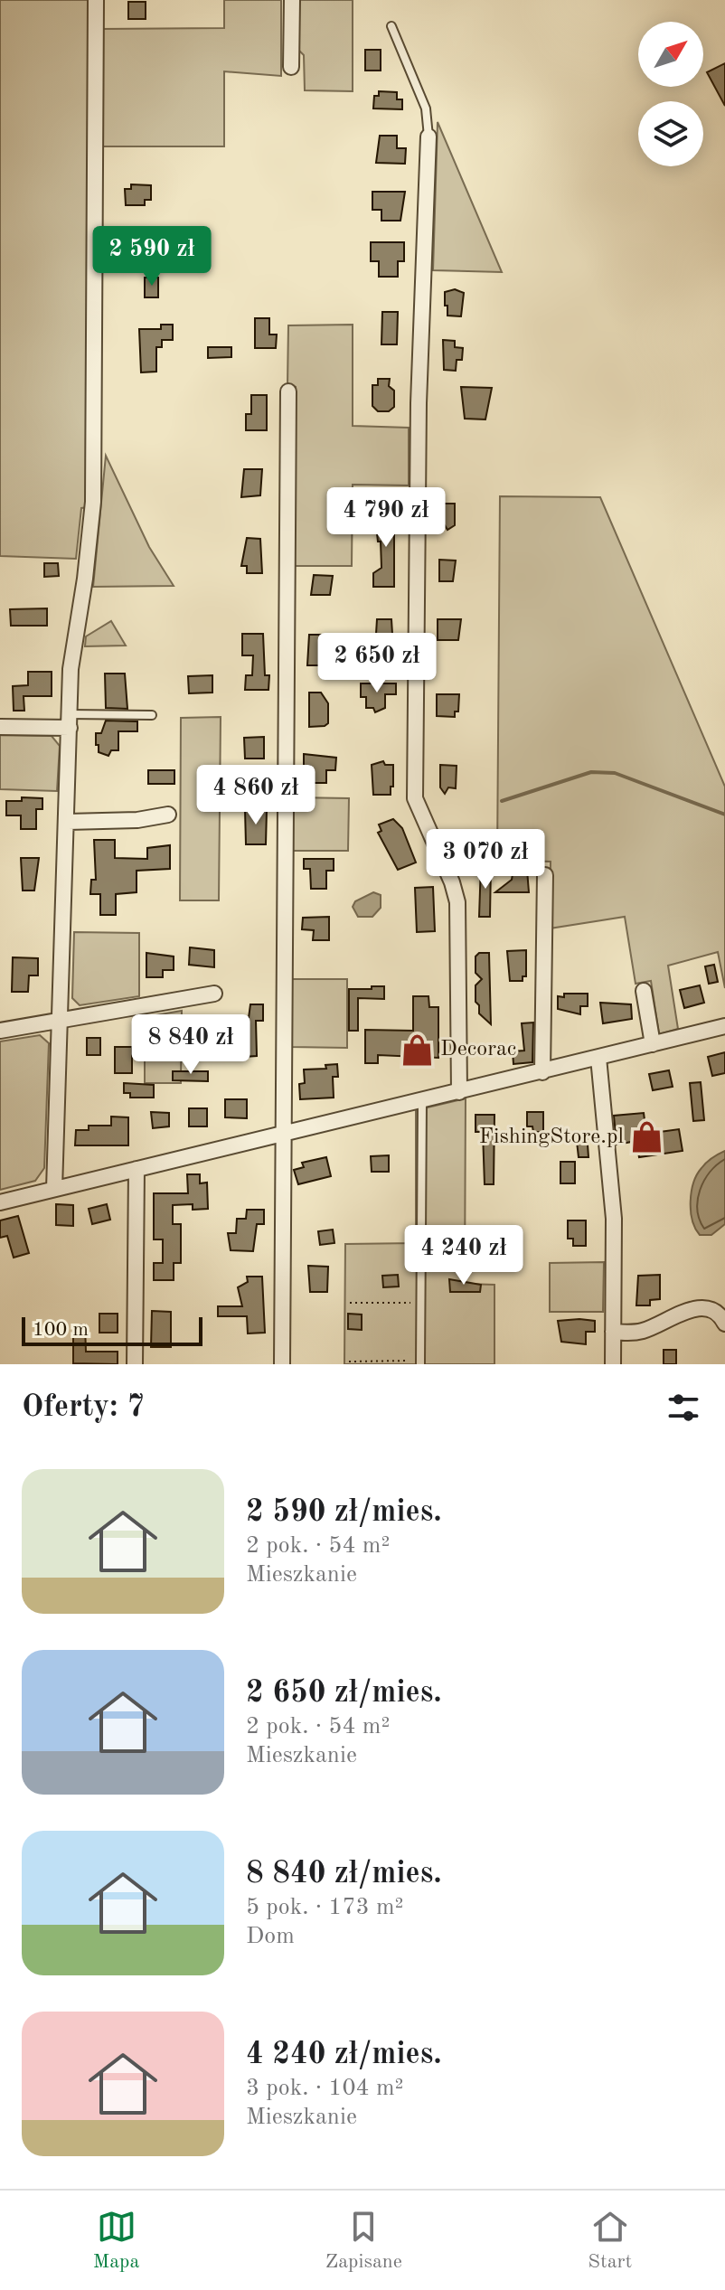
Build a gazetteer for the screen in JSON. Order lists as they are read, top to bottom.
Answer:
{
  "places": {
    "shop": ["Decorac", "FishingStore.pl"]
  },
  "scale_bar": "100 m",
  "north": "top right",
  "page": {
    "price": [
      "2 590 zł",
      "4 790 zł",
      "2 650 zł",
      "4 860 zł",
      "3 070 zł",
      "8 840 zł",
      "4 240 zł"
    ],
    "scale": "100 m",
    "heading": "Oferty: 7",
    "list": [
      {
        "name": "2 590 zł/mies.",
        "note": "2 pok. · 54 m² · Mieszkanie"
      },
      {
        "name": "2 650 zł/mies.",
        "note": "2 pok. · 54 m² · Mieszkanie"
      },
      {
        "name": "8 840 zł/mies.",
        "note": "5 pok. · 173 m² · Dom"
      },
      {
        "name": "4 240 zł/mies.",
        "note": "3 pok. · 104 m² · Mieszkanie"
      }
    ],
    "tabs": ["Mapa", "Zapisane", "Start"]
  }
}
